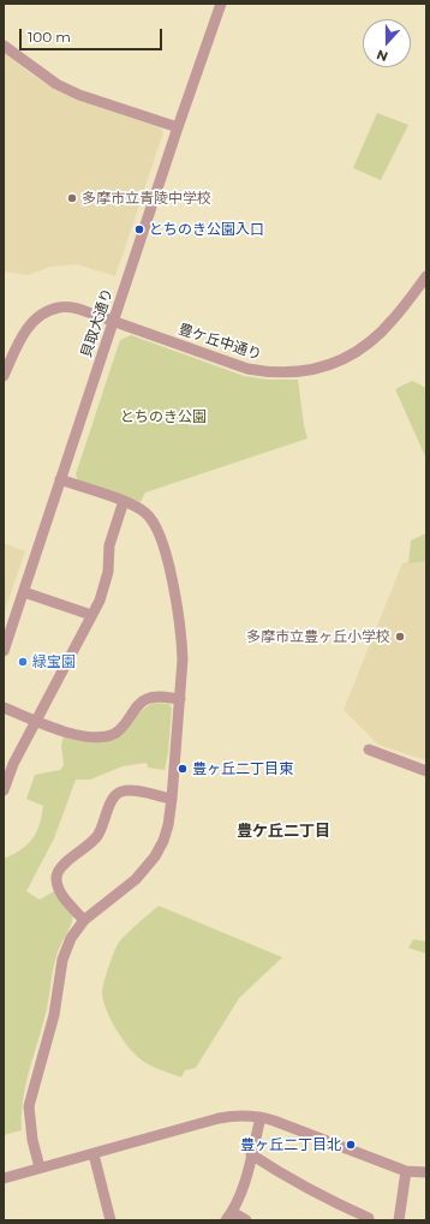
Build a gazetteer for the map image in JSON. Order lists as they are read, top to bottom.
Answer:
{
  "streets": {
    "street": ["貝取大通り", "豊ケ丘中通り"]
  },
  "crossings": [
    ["貝取大通り", "豊ケ丘中通り"]
  ],
  "districts": ["豊ケ丘二丁目"],
  "parks": ["とちのき公園"],
  "places": [
    "多摩市立青陵中学校",
    "とちのき公園入口",
    "多摩市立豊ヶ丘小学校",
    "緑宝園",
    "豊ヶ丘二丁目東",
    "豊ヶ丘二丁目北"
  ],
  "scale_bar": "100 m",
  "north": "bottom"
}
